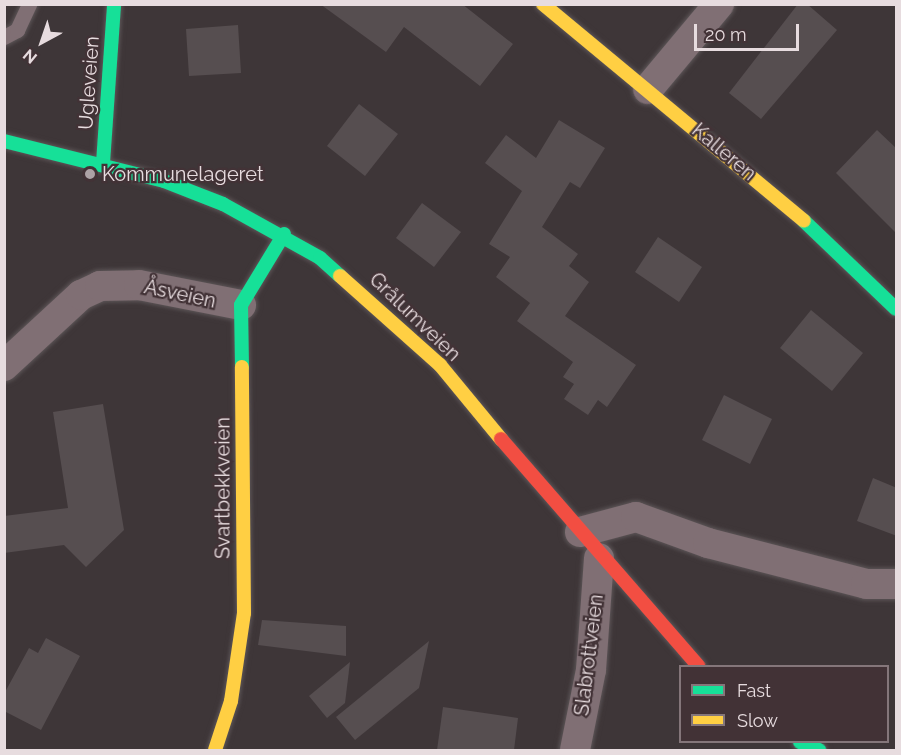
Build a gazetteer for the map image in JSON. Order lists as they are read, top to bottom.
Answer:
{
  "streets": {
    "street": [
      "Ugleveien",
      "Kalleren",
      "Åsveien",
      "Grålumveien",
      "Svartbekkveien",
      "Slabrottveien"
    ]
  },
  "crossings": [
    ["Ugleveien", "Grålumveien"],
    ["Åsveien", "Svartbekkveien"],
    ["Grålumveien", "Slabrottveien"]
  ],
  "places": ["Kommunelageret"],
  "legend": ["Fast", "Slow"],
  "scale_bar": "20 m",
  "north": "bottom left"
}
